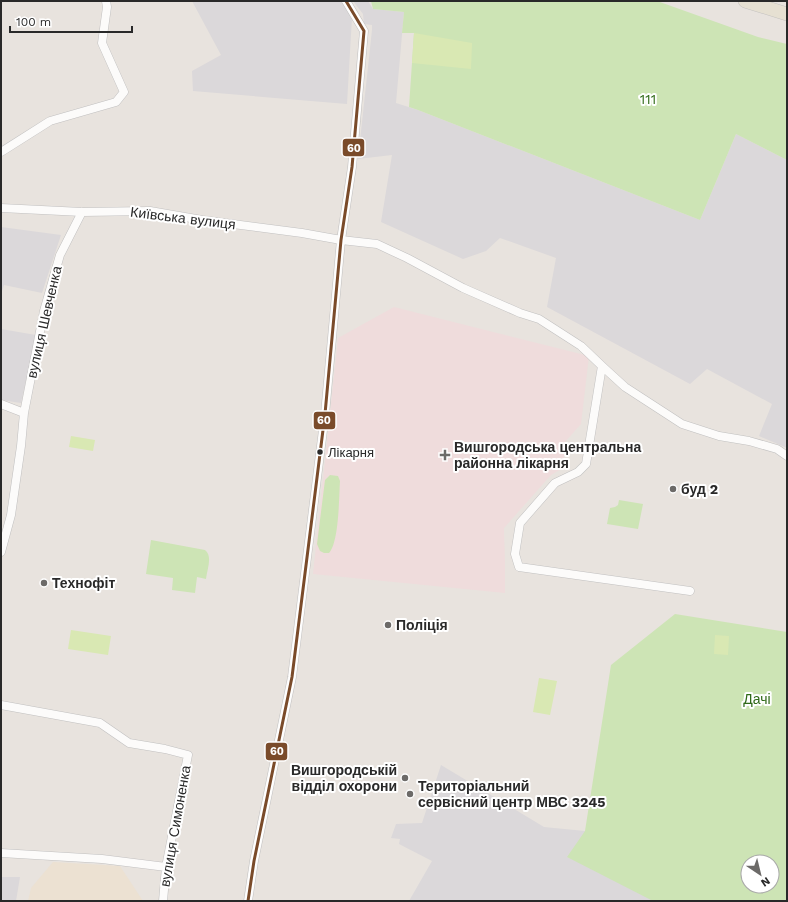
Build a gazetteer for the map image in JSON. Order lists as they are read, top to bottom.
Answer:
{
  "streets": {
    "street": ["Київська вулиця", "вулиця Шевченка", "вулиця Симоненка"]
  },
  "crossings": [
    ["Київська вулиця", "вулиця Шевченка"]
  ],
  "parks": ["111", "Дачі"],
  "places": {
    "other": [
      "Лікарня",
      "буд 2",
      "Технофіт",
      "Поліція",
      "Вишгородській відділ охорони",
      "Територіальний сервісний центр МВС 3245"
    ],
    "health": ["Вишгородська центральна районна лікарня"]
  },
  "lines": ["transit line 60"],
  "scale_bar": "100 m",
  "north": "bottom right"
}
